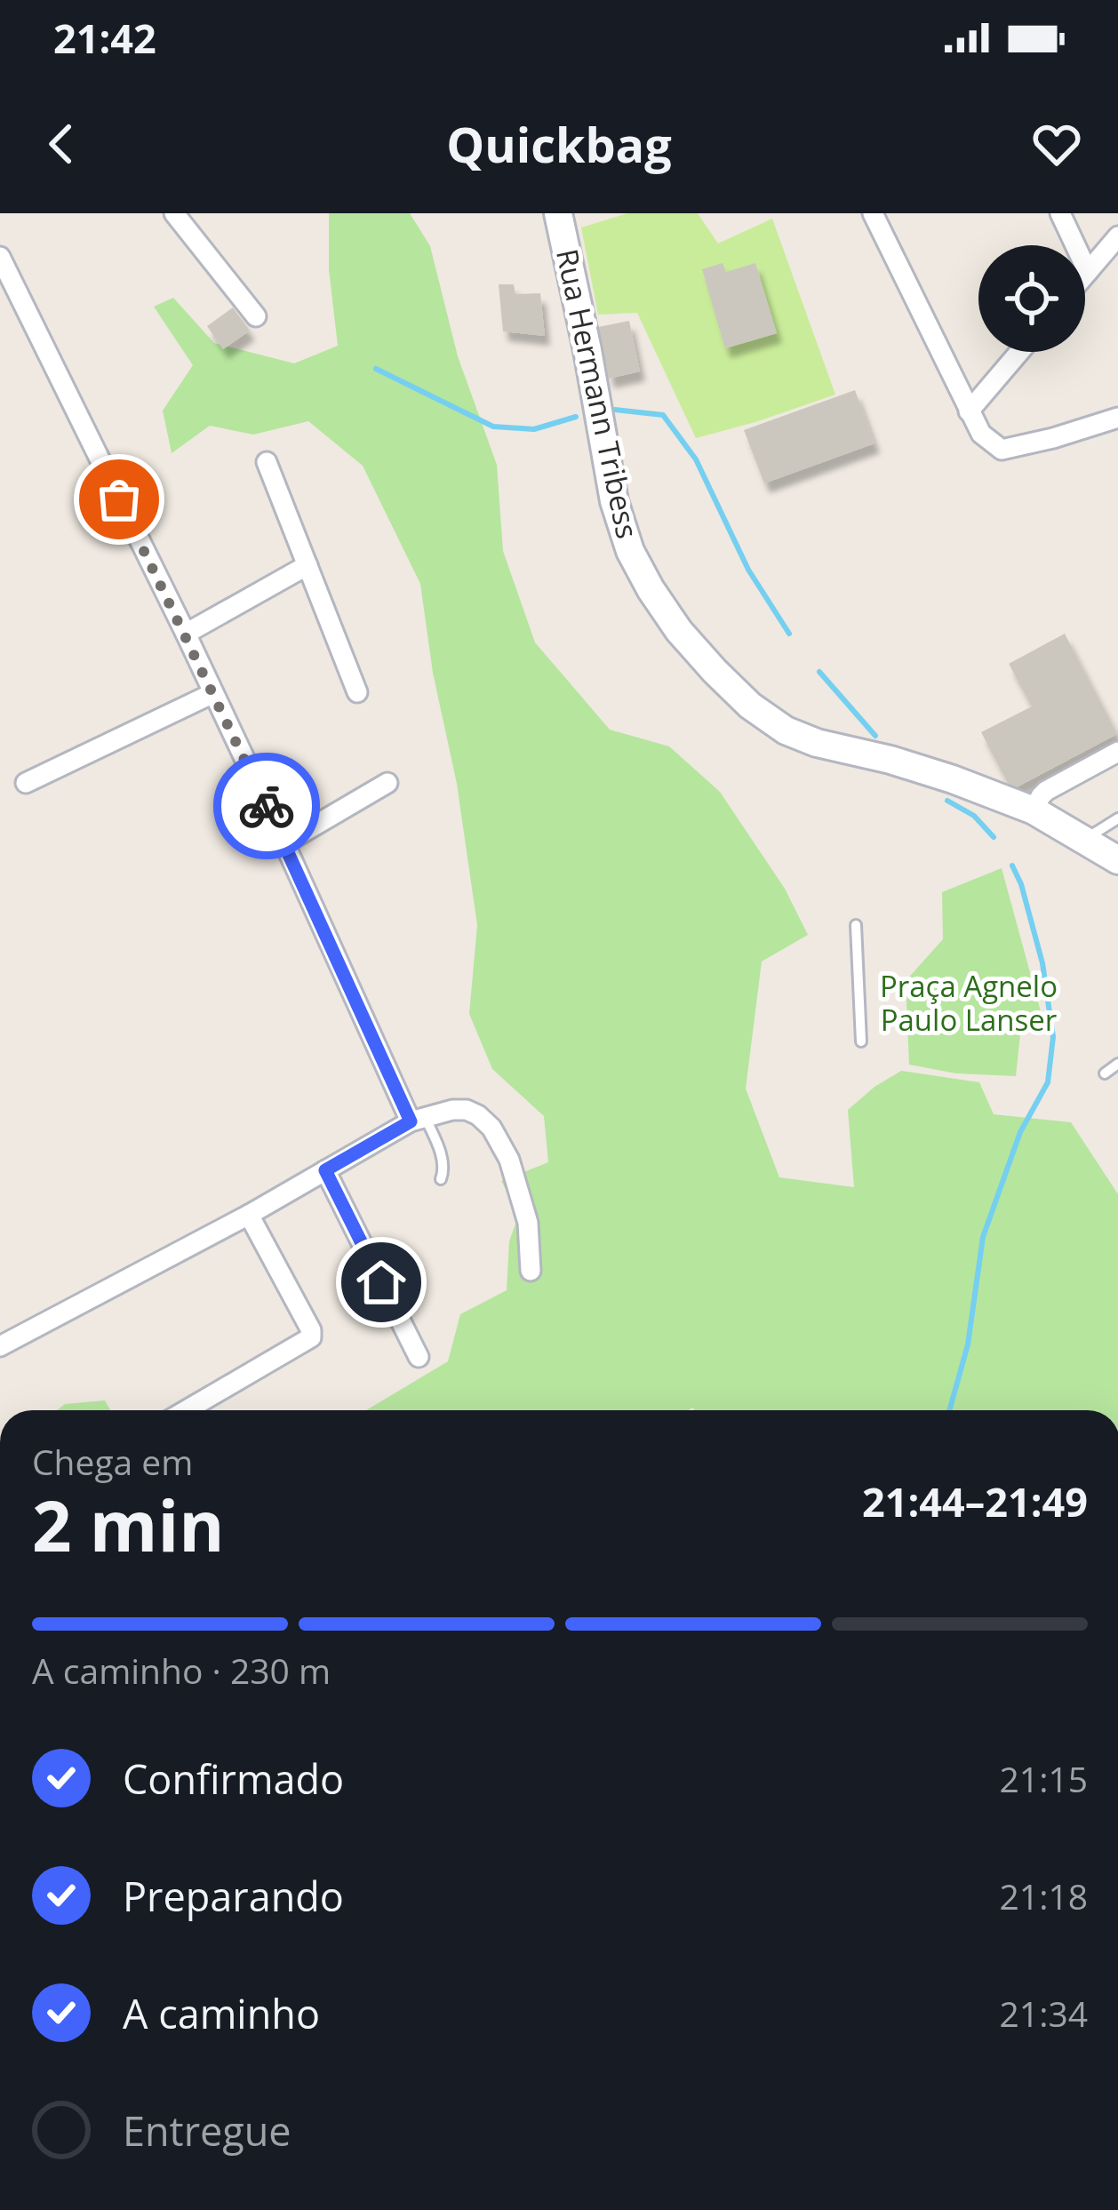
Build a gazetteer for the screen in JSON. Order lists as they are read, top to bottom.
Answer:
{
  "streets": {
    "main road": ["Rua Hermann Tribess"]
  },
  "parks": ["Praça Agnelo Paulo Lanser"],
  "page": {
    "status": "21:42",
    "header": "Quickbag",
    "heading": ["2 min", "Chega em", "21:44–21:49"],
    "bar": "A caminho · 230 m",
    "list": [
      ["Confirmado", "21:15"],
      ["Preparando", "21:18"],
      ["A caminho", "21:34"],
      "Entregue"
    ]
  }
}
